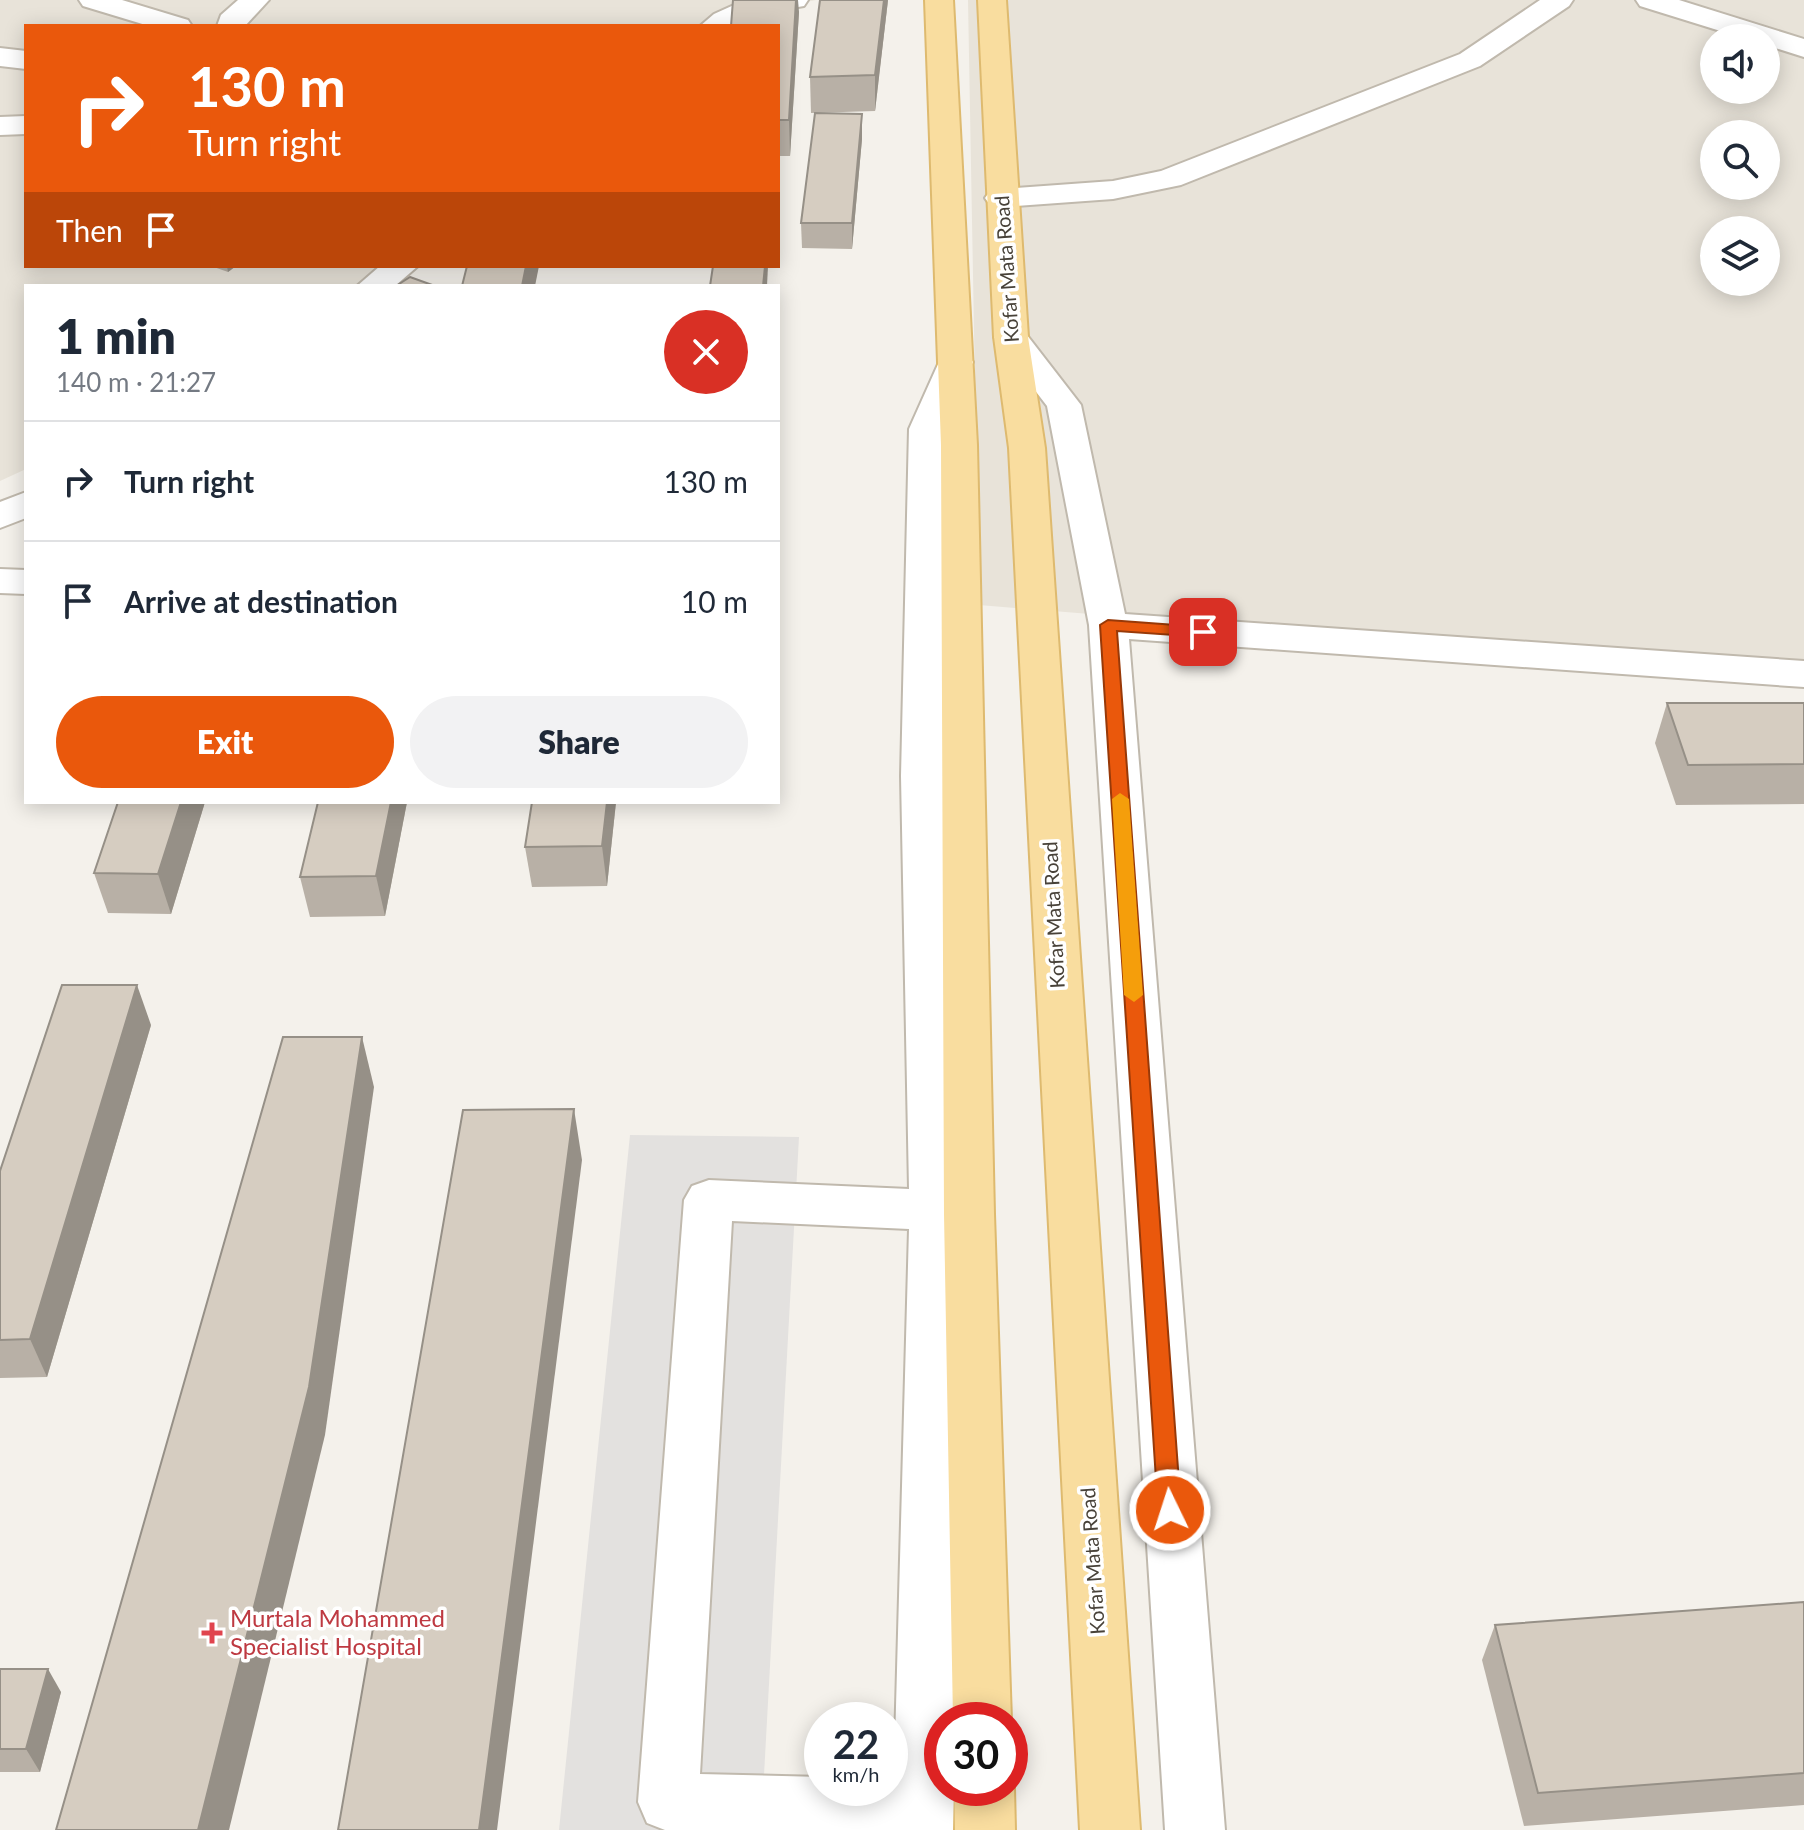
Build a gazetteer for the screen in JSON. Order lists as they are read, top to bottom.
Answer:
{
  "streets": {
    "main road": ["Kofar Mata Road"]
  },
  "places": {
    "health": ["Murtala Mohammed Specialist Hospital"]
  },
  "page": {
    "turn": ["130 m", "Turn right"],
    "then": "Then",
    "heading": ["1 min", "140 m · 21:27"],
    "list": [
      {
        "name": "Turn right",
        "value": "130 m"
      },
      {
        "name": "Arrive at destination",
        "value": "10 m"
      }
    ],
    "buttons": ["Exit", "Share"],
    "speed": "22 km/h",
    "limit": "30"
  }
}
